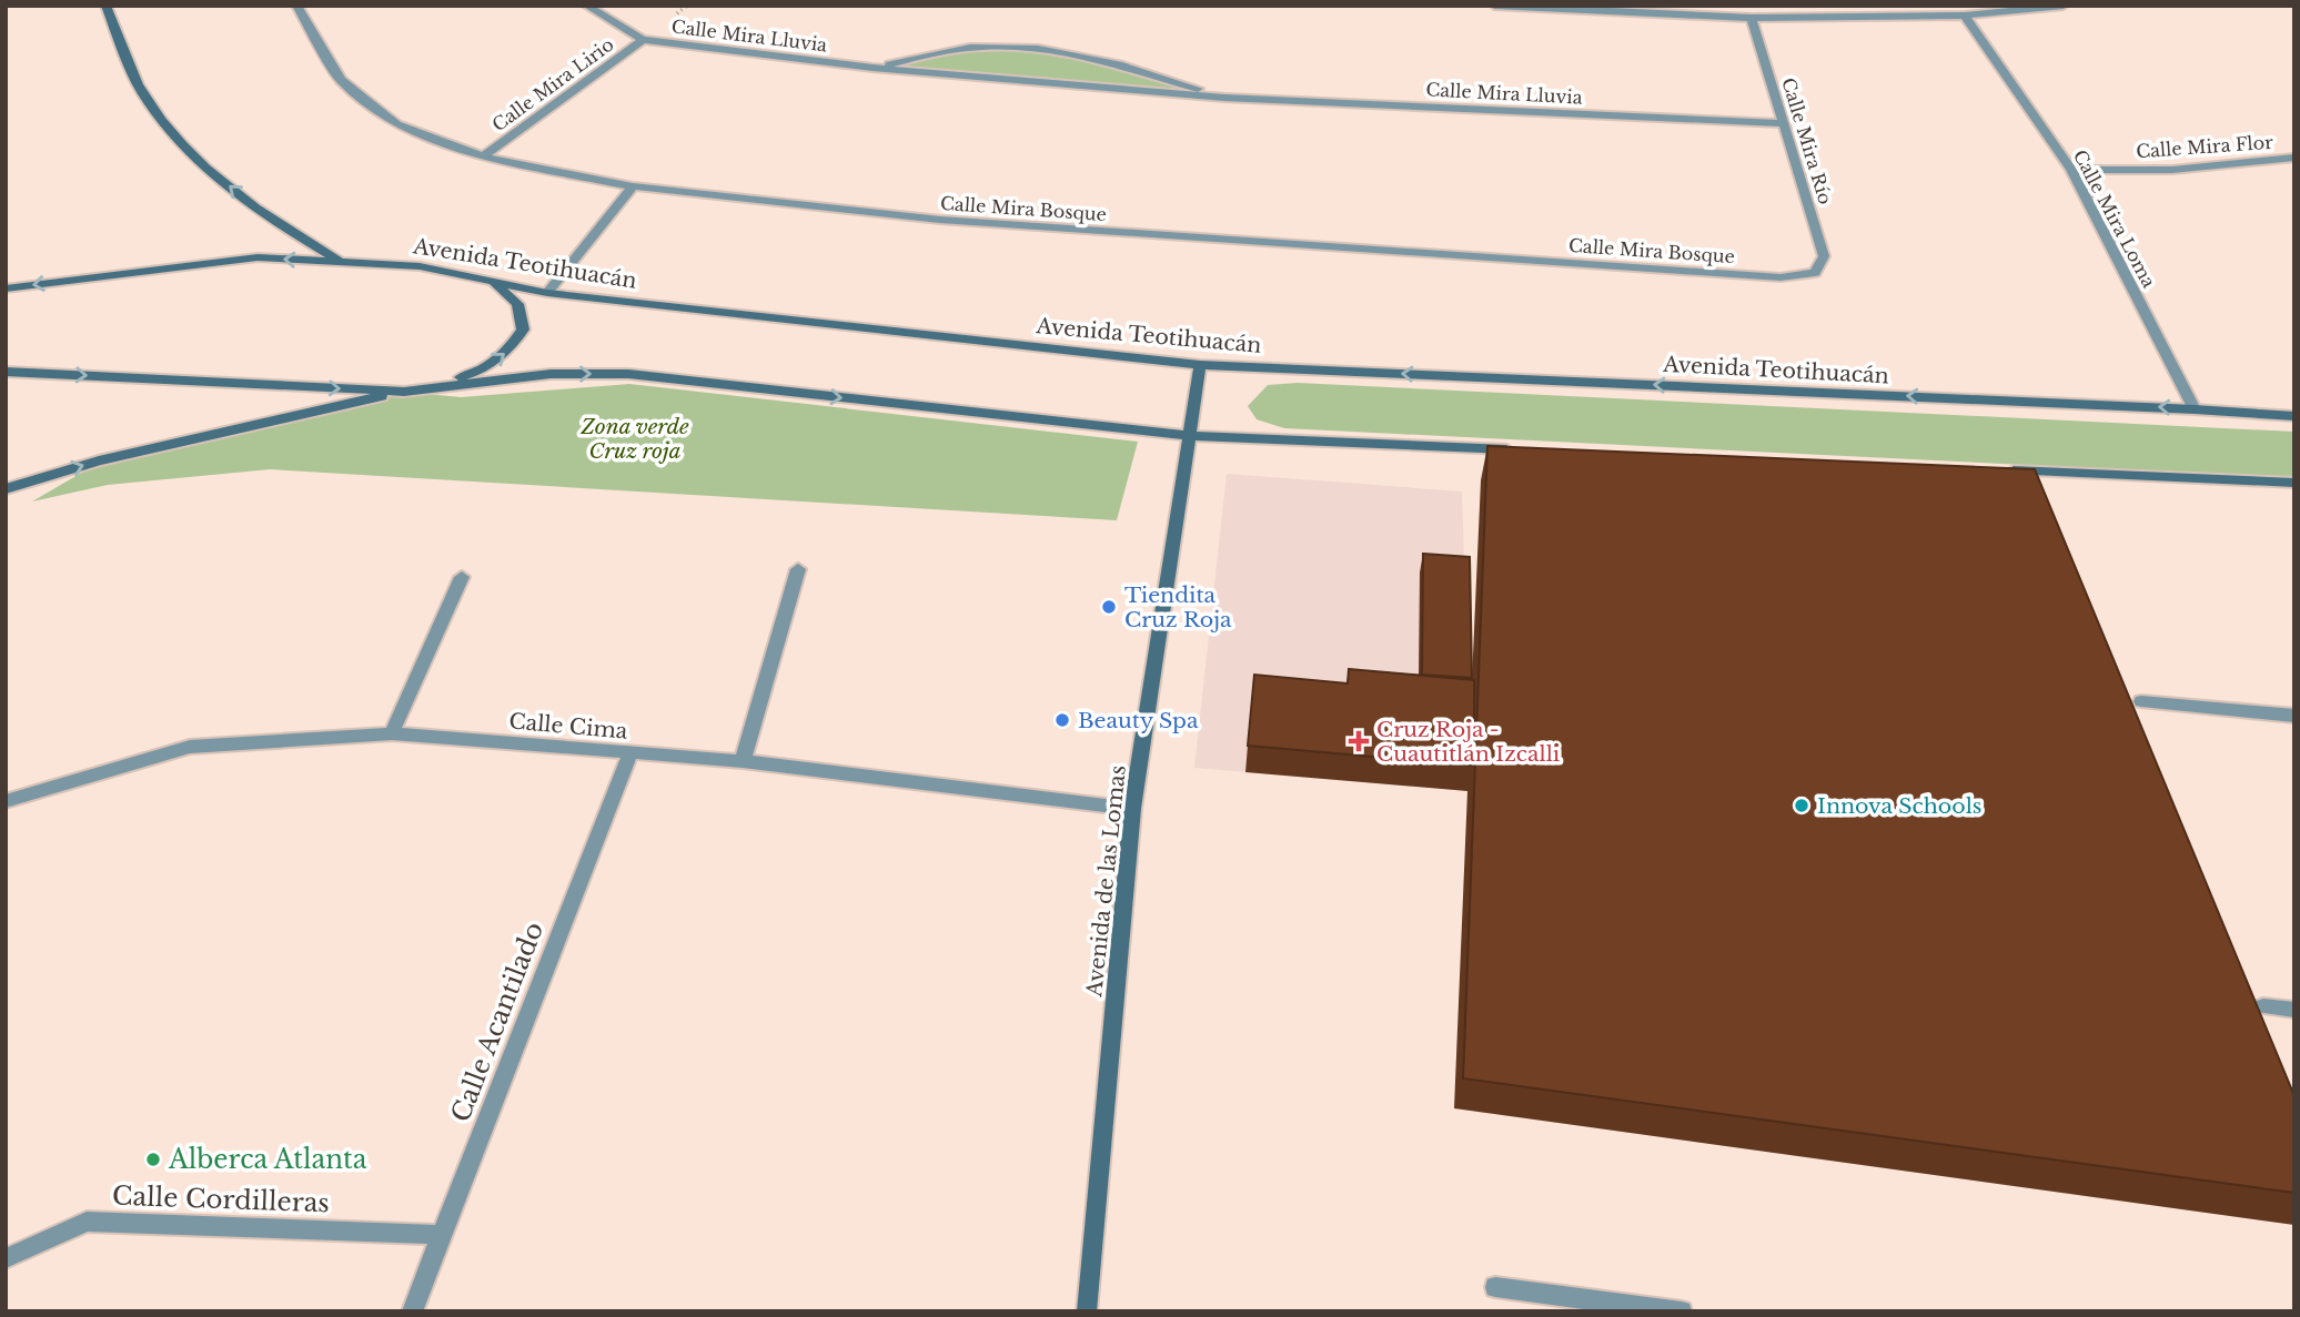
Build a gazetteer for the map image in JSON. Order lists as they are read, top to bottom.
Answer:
{
  "streets": {
    "main road": ["Avenida Teotihuacán", "Avenida de las Lomas"],
    "street": [
      "Calle Mira Lluvia",
      "Calle Mira Lirio",
      "Calle Mira Río",
      "Calle Mira Flor",
      "Calle Mira Bosque",
      "Calle Mira Loma",
      "Calle Cima",
      "Calle Acantilado",
      "Calle Cordilleras"
    ]
  },
  "crossings": [
    ["Calle Mira Lluvia", "Calle Mira Lirio"],
    ["Calle Mira Lluvia", "Calle Mira Río"],
    ["Calle Mira Lirio", "Calle Mira Bosque"],
    ["Calle Mira Río", "Calle Mira Bosque"],
    ["Calle Mira Flor", "Calle Mira Loma"],
    ["Calle Mira Loma", "Avenida Teotihuacán"],
    ["Avenida Teotihuacán", "Avenida de las Lomas"],
    ["Calle Cima", "Avenida de las Lomas"],
    ["Calle Cima", "Calle Acantilado"],
    ["Calle Acantilado", "Calle Cordilleras"]
  ],
  "parks": ["Zona verde Cruz roja"],
  "places": {
    "other": [
      "Tiendita Cruz Roja",
      "Beauty Spa",
      "Innova Schools",
      "Alberca Atlanta"
    ],
    "health": ["Cruz Roja - Cuautitlán Izcalli"]
  }
}
